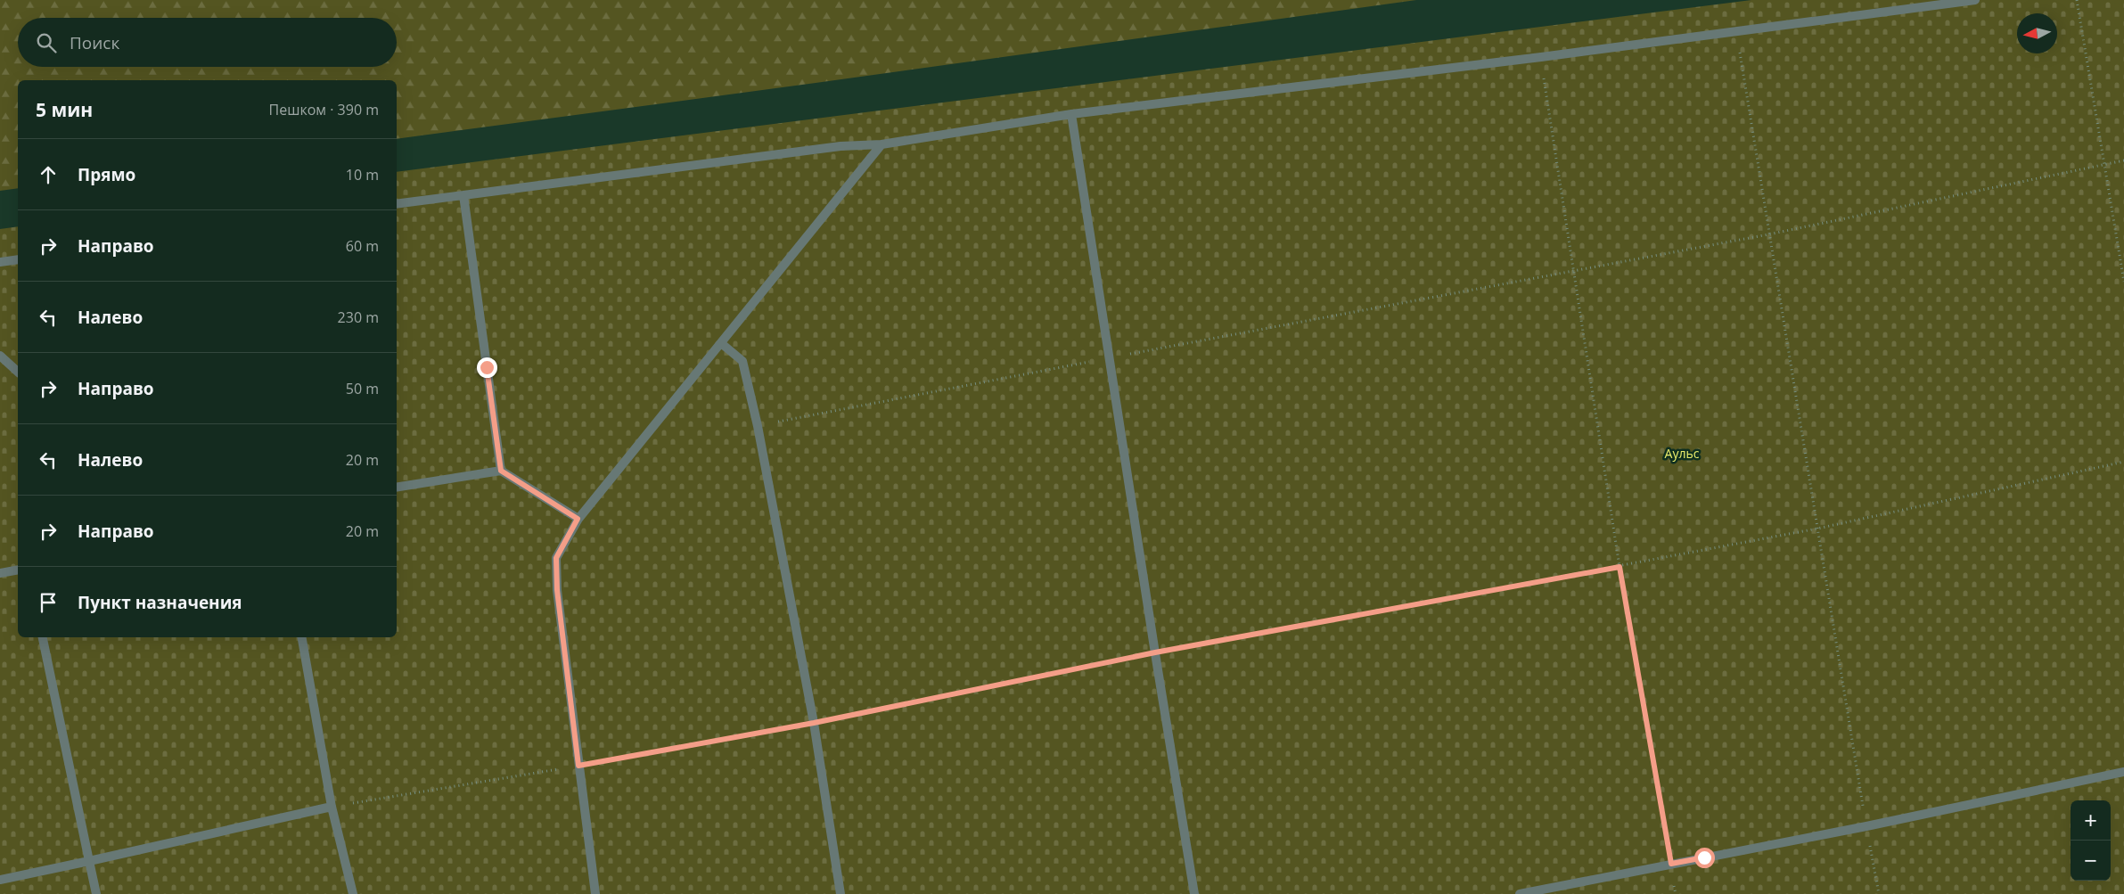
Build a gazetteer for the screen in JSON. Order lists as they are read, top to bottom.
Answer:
{
  "parks": ["Аульс"],
  "north": "left",
  "page": {
    "search": "Поиск",
    "heading": ["5 мин", "Пешком · 390 m"],
    "list": [
      ["Прямо", "10 m"],
      ["Направо", "60 m"],
      ["Налево", "230 m"],
      ["Направо", "50 m"],
      ["Налево", "20 m"],
      ["Направо", "20 m"],
      "Пункт назначения"
    ],
    "map_buttons": ["+", "−"]
  }
}
